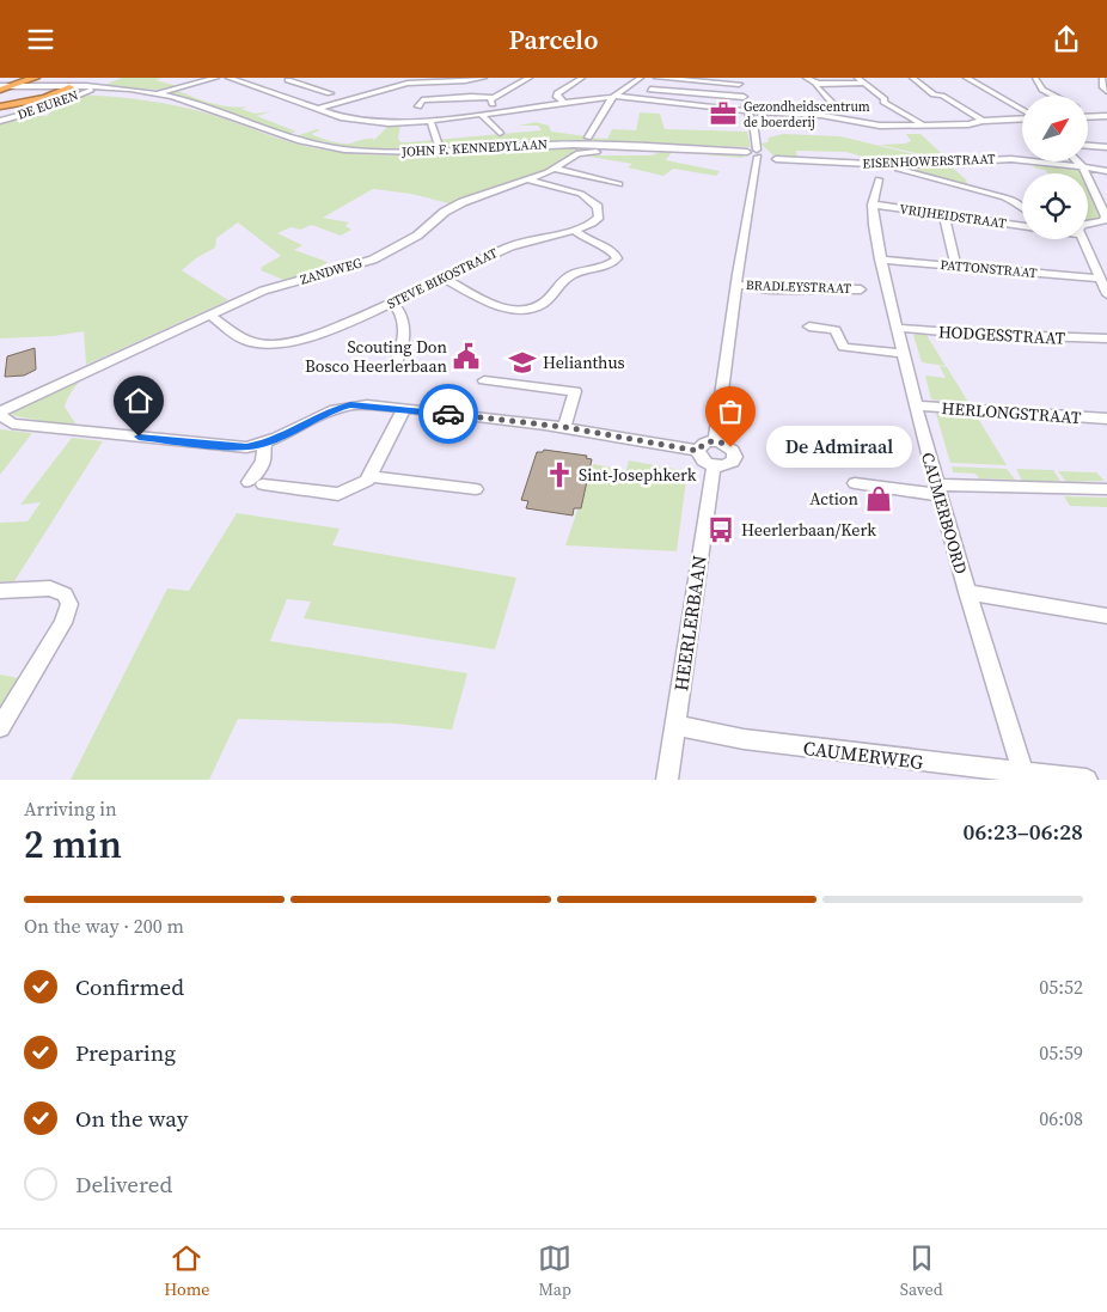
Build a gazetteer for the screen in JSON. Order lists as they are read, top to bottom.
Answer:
{
  "streets": {
    "street": [
      "DE EUREN",
      "JOHN F. KENNEDYLAAN",
      "EISENHOWERSTRAAT",
      "VRIJHEIDSTRAAT",
      "PATTONSTRAAT",
      "ZANDWEG",
      "STEVE BIKOSTRAAT",
      "BRADLEYSTRAAT",
      "HODGESSTRAAT",
      "HERLONGSTRAAT",
      "CAUMERBOORD",
      "HEERLERBAAN",
      "CAUMERWEG"
    ]
  },
  "crossings": [
    ["DE EUREN", "JOHN F. KENNEDYLAAN"],
    ["JOHN F. KENNEDYLAAN", "ZANDWEG"],
    ["VRIJHEIDSTRAAT", "CAUMERBOORD"],
    ["PATTONSTRAAT", "CAUMERBOORD"],
    ["ZANDWEG", "STEVE BIKOSTRAAT"],
    ["HODGESSTRAAT", "CAUMERBOORD"],
    ["HERLONGSTRAAT", "CAUMERBOORD"],
    ["CAUMERBOORD", "CAUMERWEG"],
    ["HEERLERBAAN", "CAUMERWEG"]
  ],
  "places": {
    "office": ["Gezondheidscentrum de boerderij"],
    "public building": ["Scouting Don Bosco Heerlerbaan"],
    "school or university": ["Helianthus"],
    "other": ["De Admiraal"],
    "church": ["Sint-Josephkerk"],
    "shop": ["Action"],
    "bus stop": ["Heerlerbaan/Kerk"]
  },
  "north": "top right",
  "page": {
    "header": "Parcelo",
    "bubble": "De Admiraal",
    "heading": ["2 min", "Arriving in", "06:23–06:28"],
    "bar": "On the way · 200 m",
    "list": [
      ["Confirmed", "05:52"],
      ["Preparing", "05:59"],
      ["On the way", "06:08"],
      "Delivered"
    ],
    "tabs": ["Home", "Map", "Saved"]
  }
}
